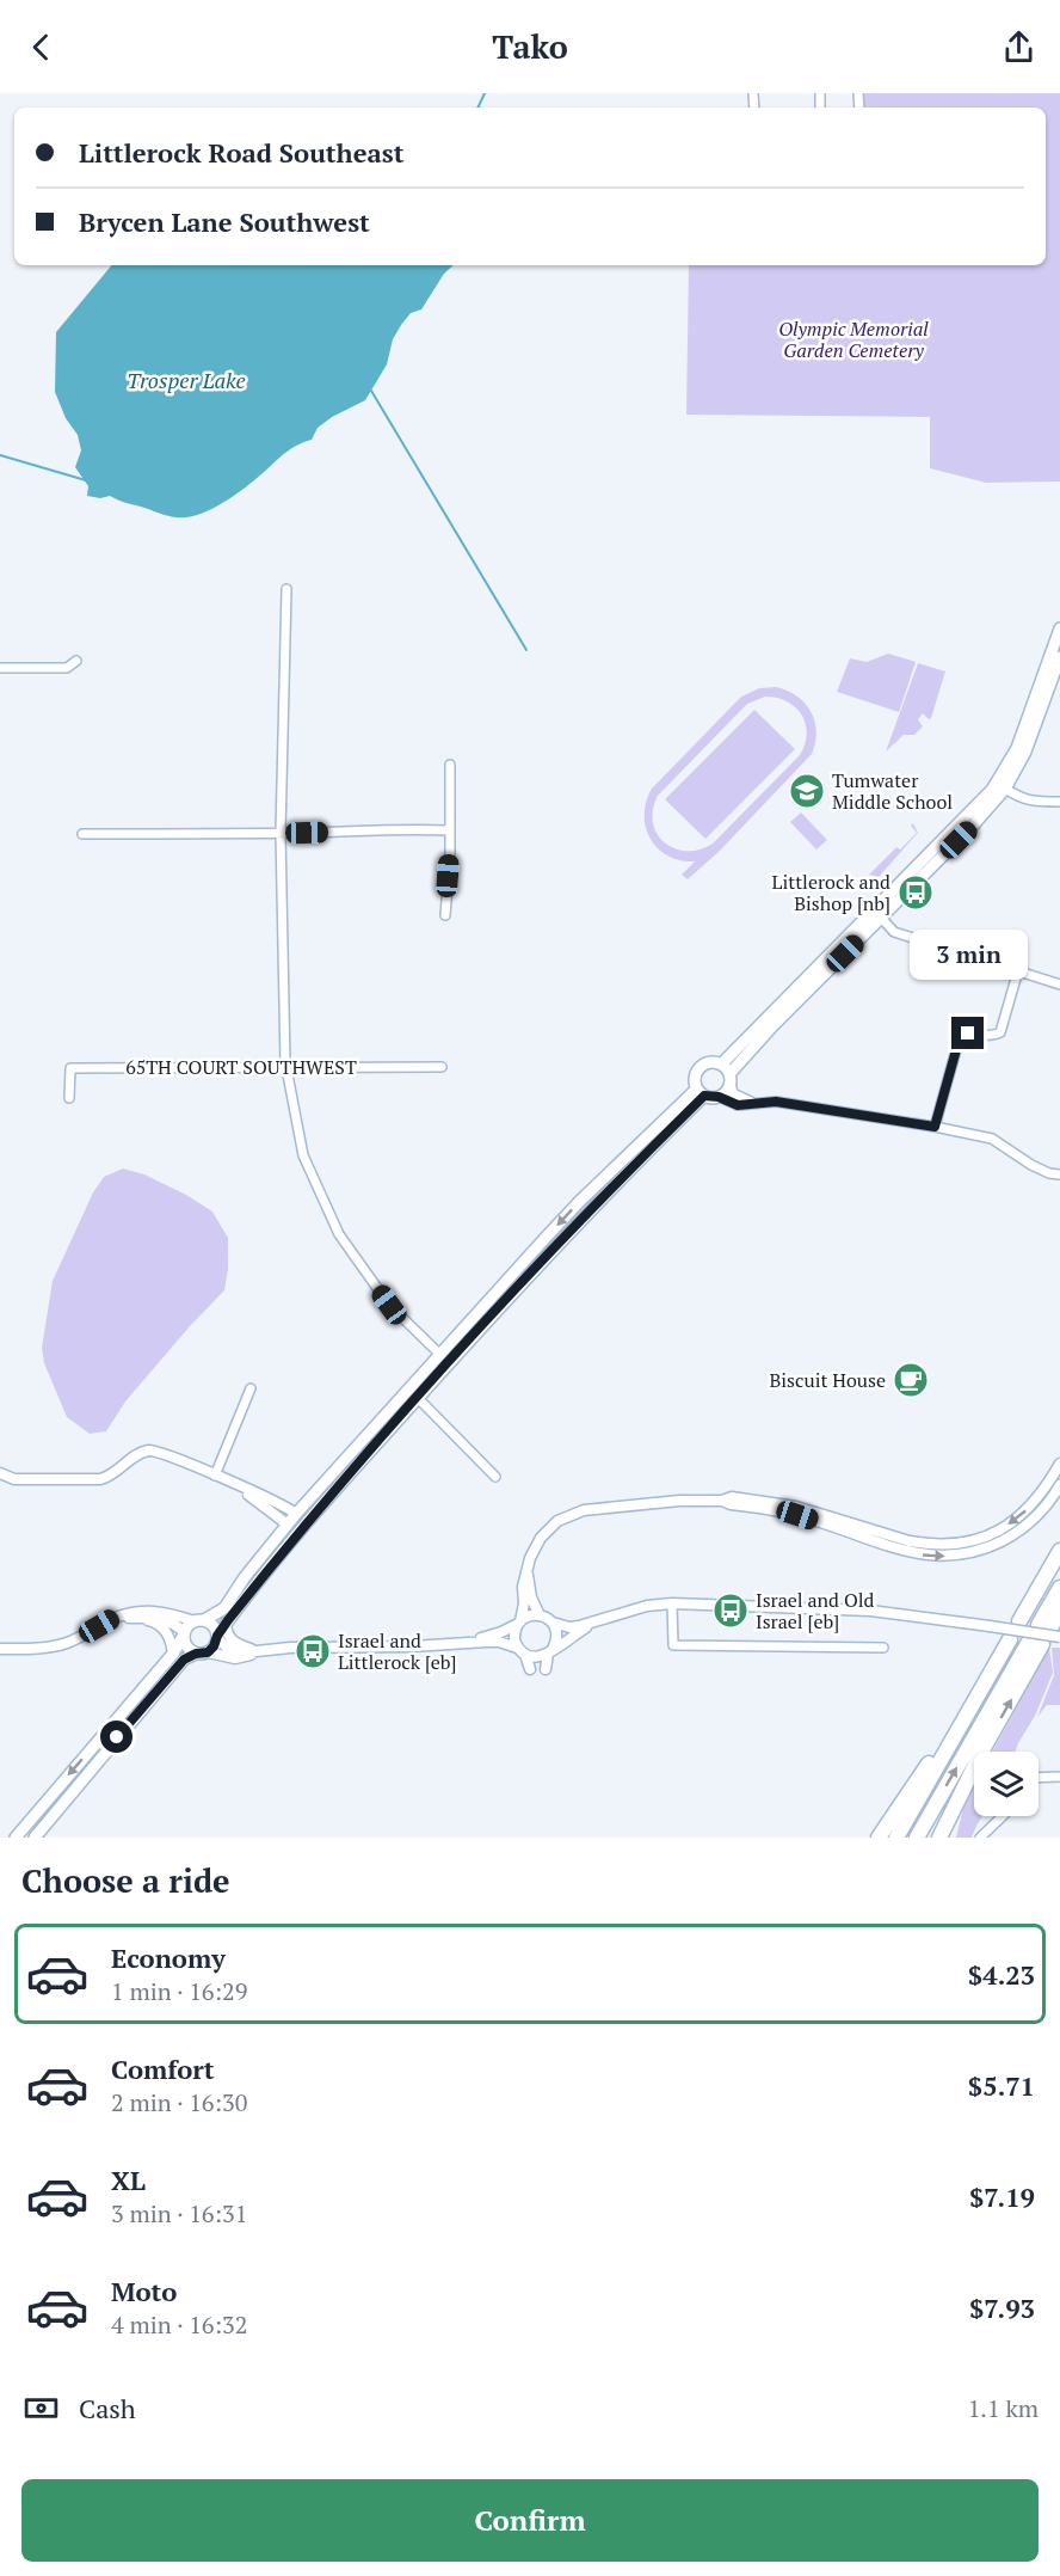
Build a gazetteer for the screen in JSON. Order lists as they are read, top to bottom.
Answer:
{
  "streets": {
    "street": ["65TH COURT SOUTHWEST"]
  },
  "water": ["Trosper Lake"],
  "parks": ["Olympic Memorial Garden Cemetery"],
  "places": {
    "school or university": ["Tumwater Middle School"],
    "bus stop": ["Littlerock and Bishop [nb]", "Israel and Old Israel [eb]", "Israel and Littlerock [eb]"],
    "cafe": ["Biscuit House"]
  },
  "page": {
    "header": "Tako",
    "banner": ["Littlerock Road Southeast", "Brycen Lane Southwest"],
    "bubble": "3 min",
    "heading": "Choose a ride",
    "list": [
      {
        "name": "Economy",
        "note": "1 min · 16:29",
        "value": "$4.23"
      },
      {
        "name": "Comfort",
        "note": "2 min · 16:30",
        "value": "$5.71"
      },
      {
        "name": "XL",
        "note": "3 min · 16:31",
        "value": "$7.19"
      },
      {
        "name": "Moto",
        "note": "4 min · 16:32",
        "value": "$7.93"
      }
    ],
    "pay": ["Cash", "1.1 km"],
    "buttons": "Confirm"
  }
}
